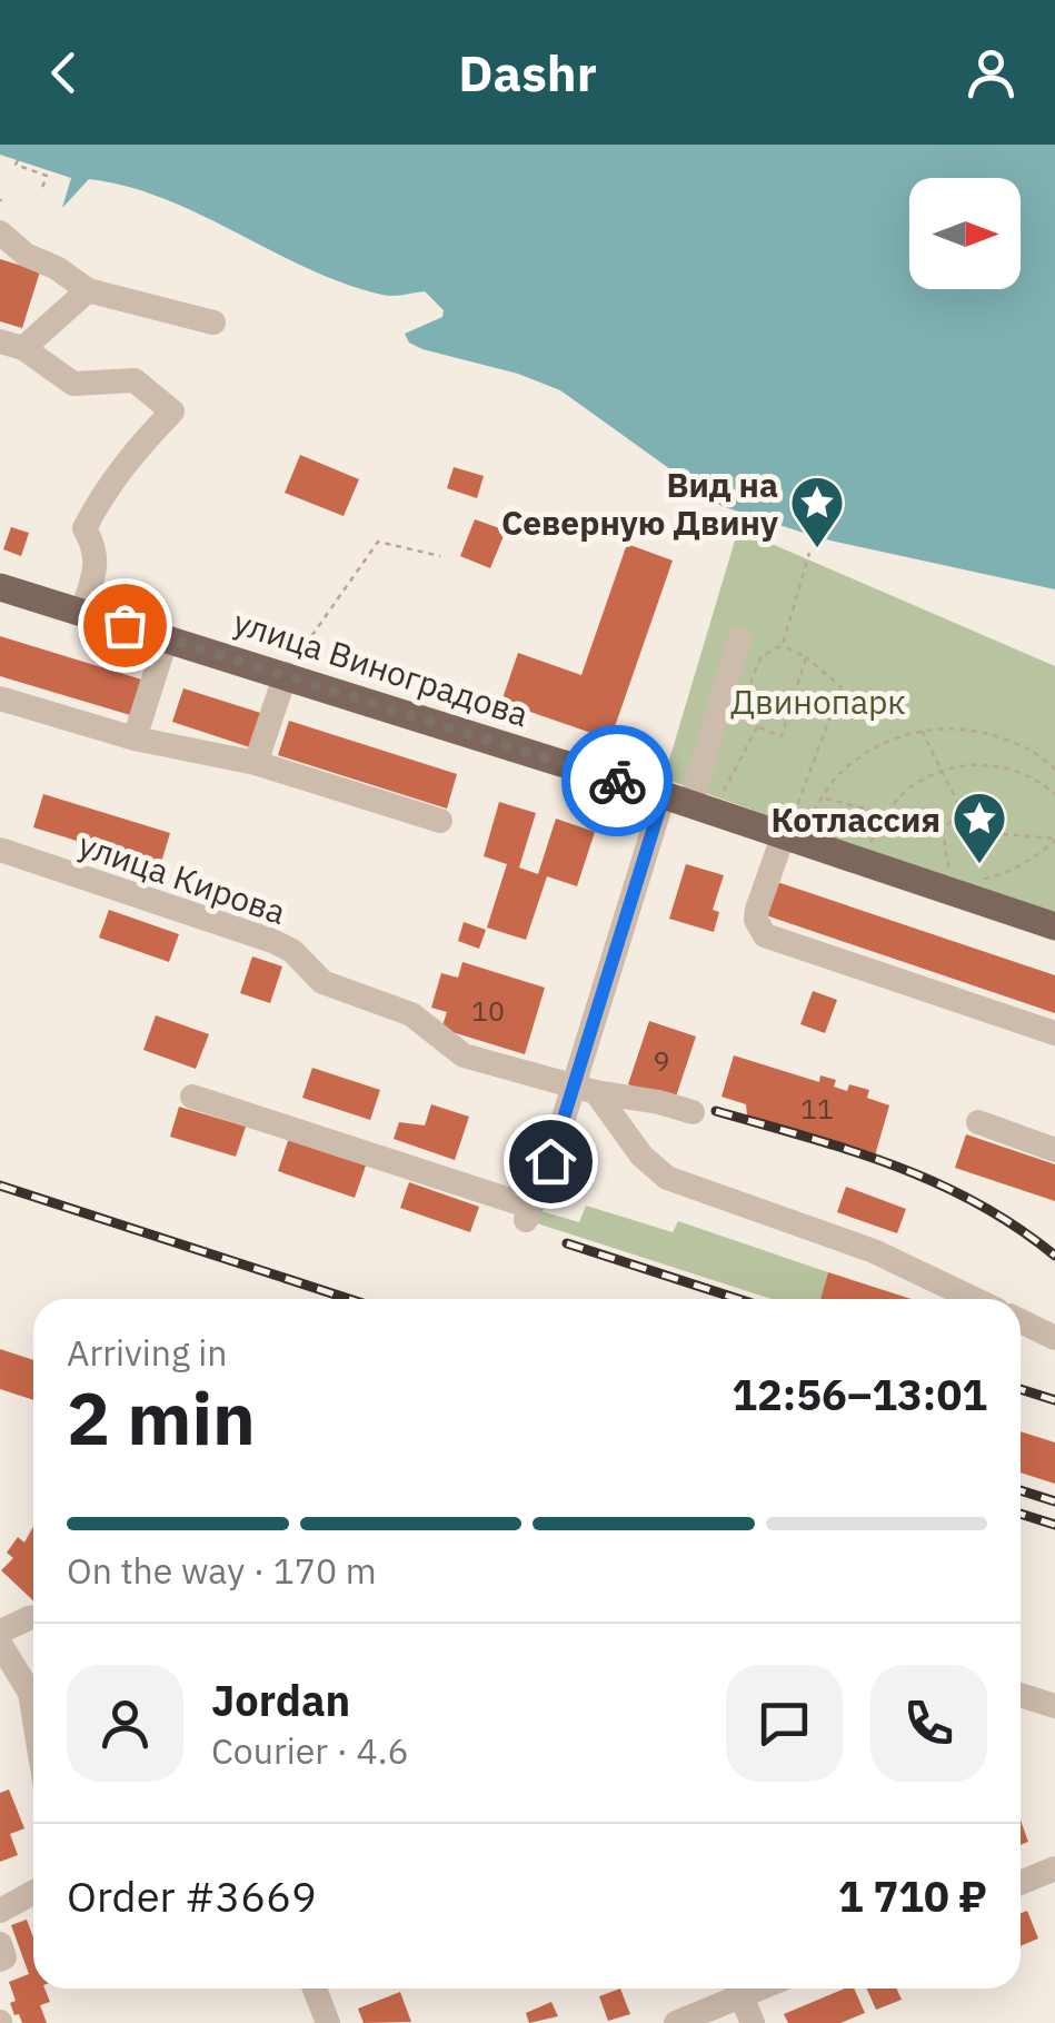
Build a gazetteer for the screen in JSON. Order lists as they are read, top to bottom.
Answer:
{
  "streets": {
    "main road": ["улица Виноградова"],
    "street": ["улица Кирова"]
  },
  "parks": ["Двинопарк"],
  "places": {
    "place": ["Вид на Северную Двину", "Котлассия"]
  },
  "house_numbers": ["10", "9", "11"],
  "north": "right",
  "page": {
    "header": "Dashr",
    "heading": ["2 min", "Arriving in", "12:56–13:01"],
    "panel": [
      "Jordan",
      "Courier · 4.6",
      "Order #3669",
      "1 710 ₽"
    ],
    "bar": "On the way · 170 m"
  }
}
